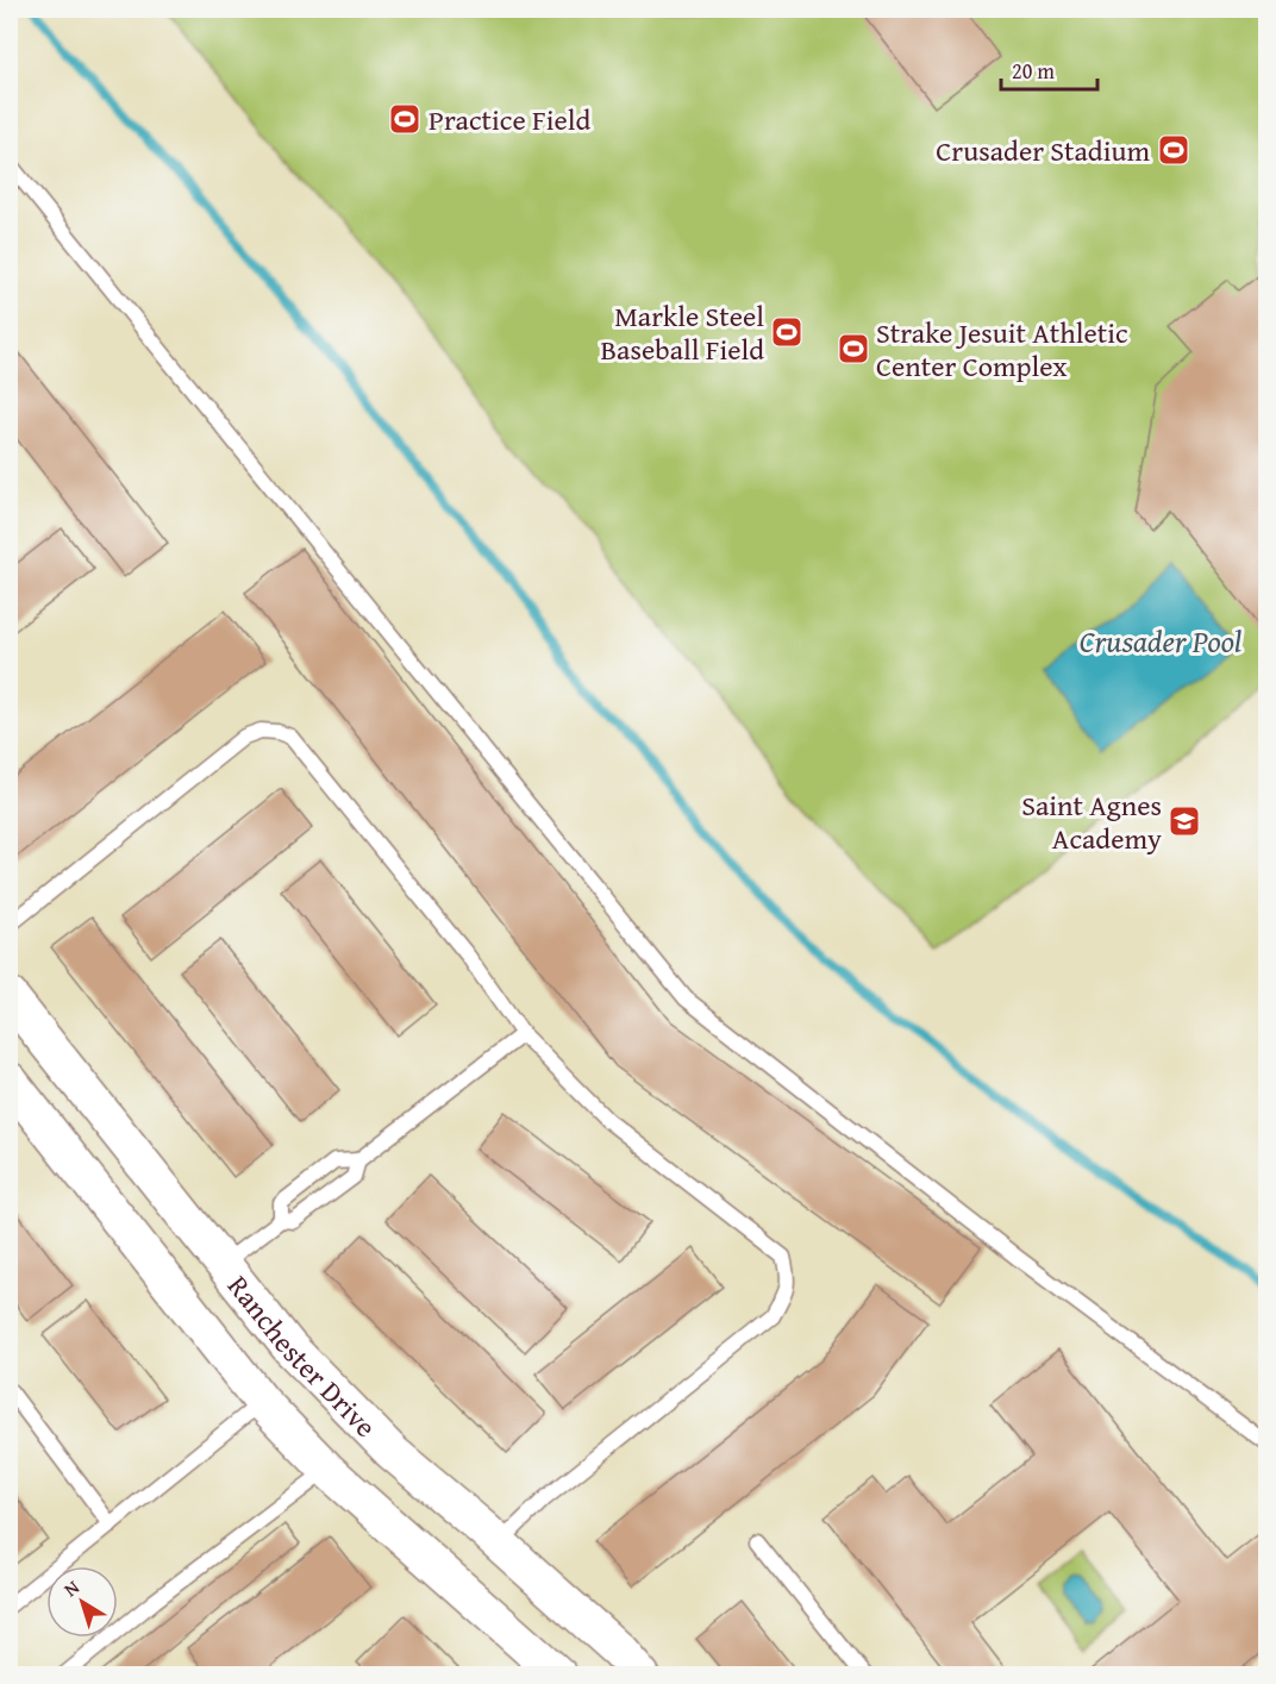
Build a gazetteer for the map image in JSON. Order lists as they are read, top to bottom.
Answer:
{
  "streets": {
    "street": ["Ranchester Drive"]
  },
  "water": ["Crusader Pool"],
  "places": {
    "sports": [
      "Practice Field",
      "Crusader Stadium",
      "Markle Steel Baseball Field",
      "Strake Jesuit Athletic Center Complex"
    ],
    "school or university": ["Saint Agnes Academy"]
  },
  "scale_bar": "20 m",
  "north": "top left"
}
